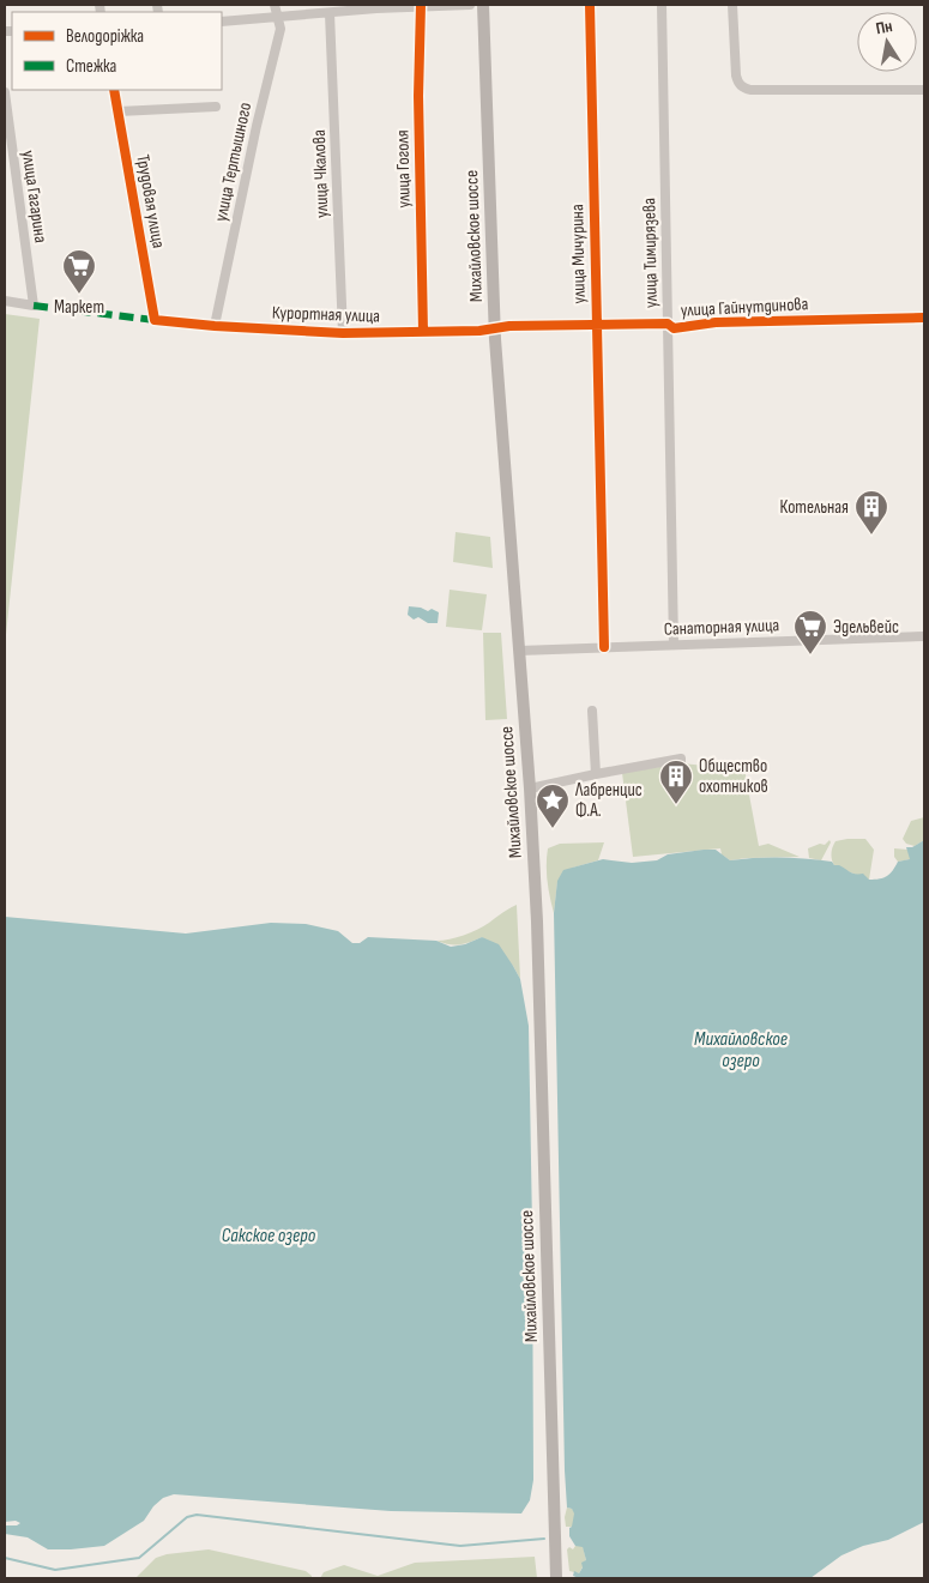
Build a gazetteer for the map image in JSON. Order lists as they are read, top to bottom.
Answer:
{
  "streets": {
    "main road": ["Михайловское шоссе"],
    "street": [
      "улица Тертышного",
      "улица Гоголя",
      "улица Чкалова",
      "улица Гагарина",
      "Трудовая улица",
      "улица Тимирязева",
      "улица Мичурина",
      "улица Гайнутдинова",
      "Курортная улица",
      "Санаторная улица"
    ]
  },
  "crossings": [
    ["улица Тертышного", "Курортная улица"],
    ["улица Гоголя", "Курортная улица"],
    ["улица Чкалова", "Курортная улица"],
    ["Трудовая улица", "Курортная улица"],
    ["Михайловское шоссе", "улица Гайнутдинова"],
    ["Михайловское шоссе", "Курортная улица"],
    ["Михайловское шоссе", "Санаторная улица"],
    ["улица Тимирязева", "улица Гайнутдинова"],
    ["улица Тимирязева", "Санаторная улица"],
    ["улица Мичурина", "улица Гайнутдинова"],
    ["улица Мичурина", "Санаторная улица"],
    ["улица Гайнутдинова", "Курортная улица"]
  ],
  "water": ["Михайловское озеро", "Сакское озеро"],
  "places": {
    "supermarket": ["Маркет", "Эдельвейс"],
    "building": ["Котельная", "Общество охотников"],
    "place": ["Лабренцис Ф.А."]
  },
  "legend": ["Велодоріжка", "Стежка"],
  "north": "top"
}
